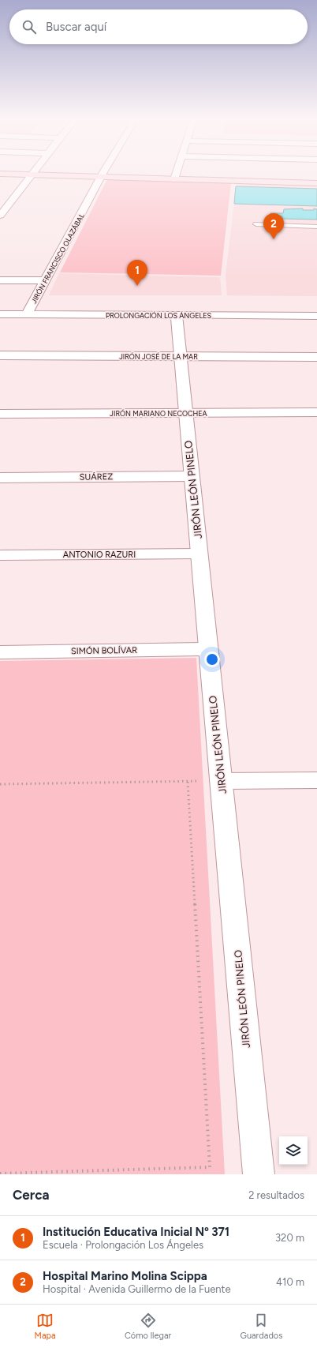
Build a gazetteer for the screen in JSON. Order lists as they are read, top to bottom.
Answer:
{
  "streets": {
    "street": [
      "JIRÓN FRANCISCO OLAZÁBAL",
      "PROLONGACIÓN LOS ÁNGELES",
      "JIRÓN JOSÉ DE LA MAR",
      "JIRÓN MARIANO NECOCHEA",
      "SUÁREZ",
      "JIRÓN LEÓN PINELO",
      "ANTONIO RAZURI",
      "SIMÓN BOLÍVAR"
    ]
  },
  "crossings": [
    ["JIRÓN FRANCISCO OLAZÁBAL", "PROLONGACIÓN LOS ÁNGELES"],
    ["PROLONGACIÓN LOS ÁNGELES", "JIRÓN LEÓN PINELO"],
    ["JIRÓN JOSÉ DE LA MAR", "JIRÓN LEÓN PINELO"],
    ["JIRÓN MARIANO NECOCHEA", "JIRÓN LEÓN PINELO"],
    ["SUÁREZ", "JIRÓN LEÓN PINELO"],
    ["JIRÓN LEÓN PINELO", "ANTONIO RAZURI"],
    ["JIRÓN LEÓN PINELO", "SIMÓN BOLÍVAR"]
  ],
  "page": {
    "search": "Buscar aquí",
    "pins": ["2", "1"],
    "heading": ["Cerca", "2 resultados"],
    "list": [
      {
        "mark": "1",
        "name": "Institución Educativa Inicial Nº 371",
        "note": "Escuela · Prolongación Los Ángeles",
        "value": "320 m"
      },
      {
        "mark": "2",
        "name": "Hospital Marino Molina Scippa",
        "note": "Hospital · Avenida Guillermo de la Fuente",
        "value": "410 m"
      }
    ],
    "nav": ["Mapa", "Cómo llegar", "Guardados"]
  }
}
